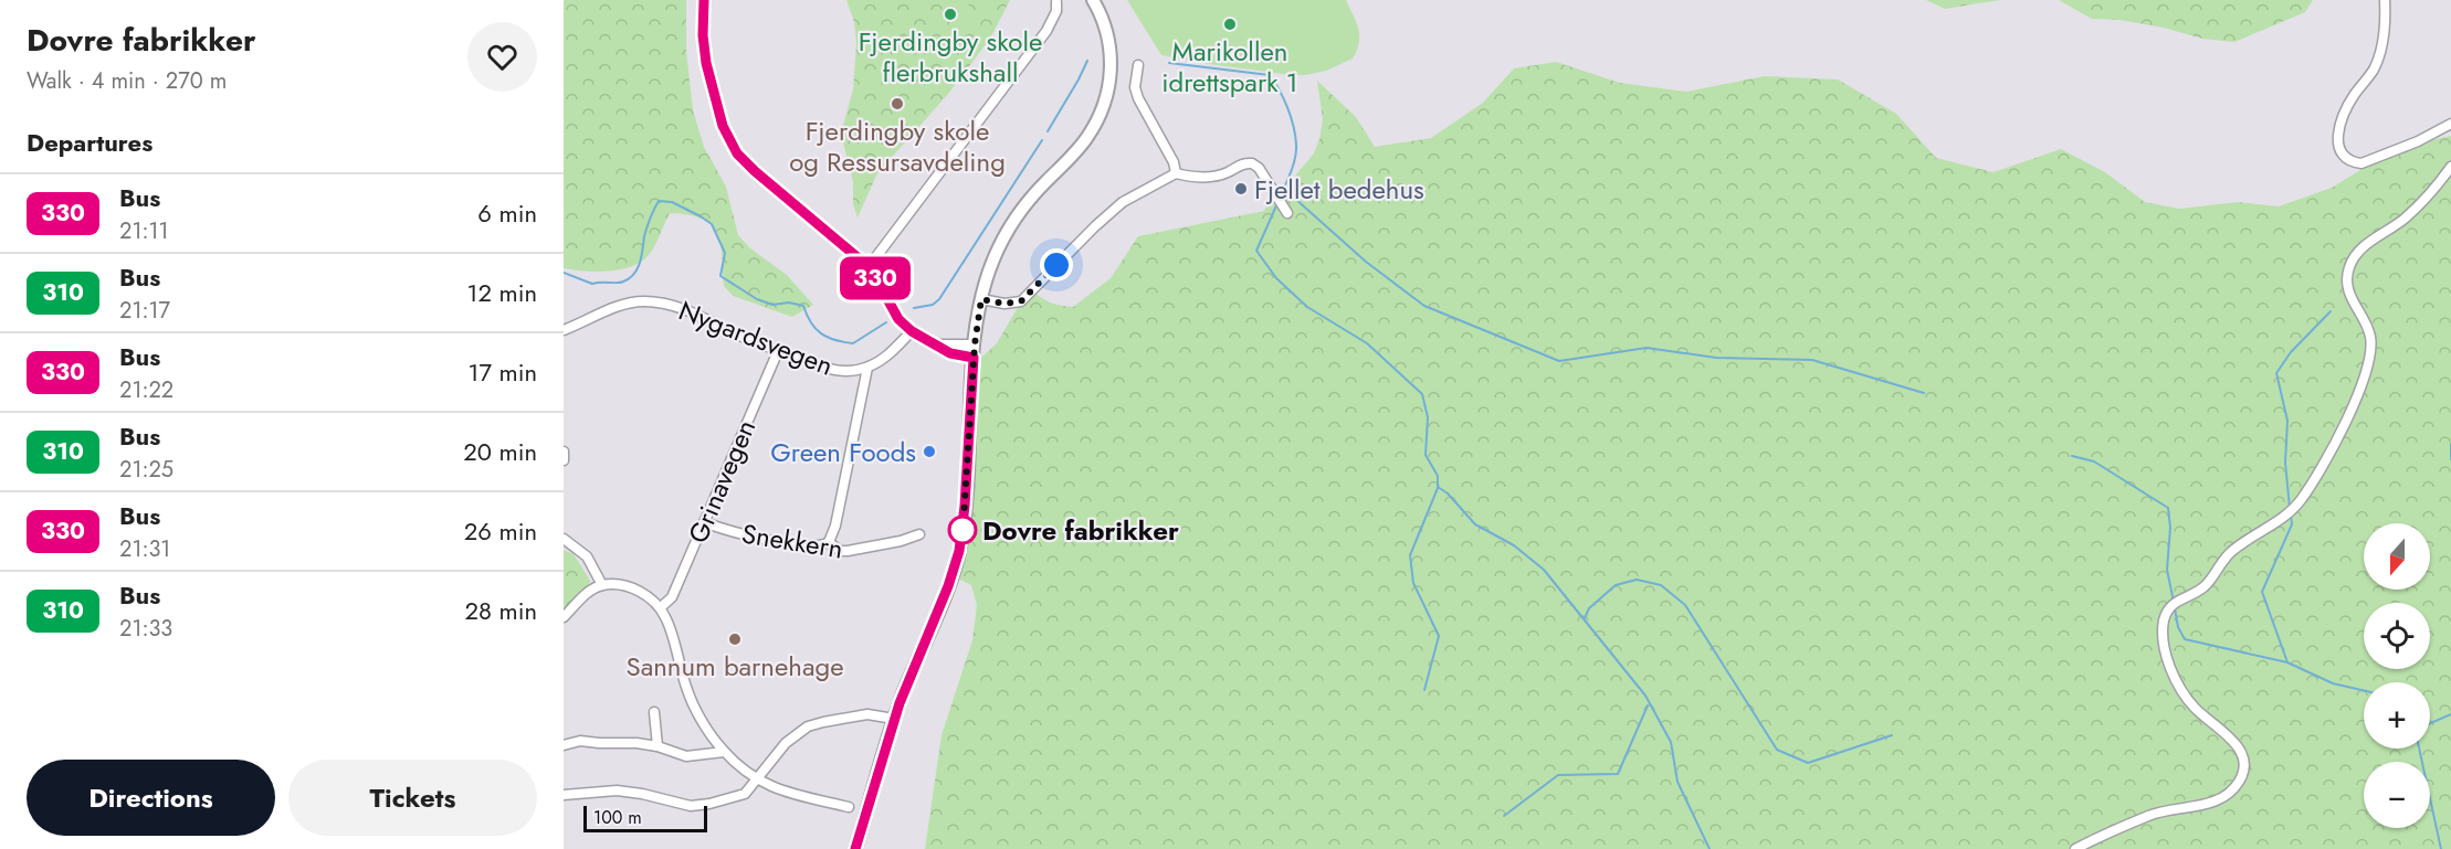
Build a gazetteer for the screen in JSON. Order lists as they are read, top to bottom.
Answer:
{
  "streets": {
    "street": ["Nygardsvegen", "Grinavegen", "Snekkern"]
  },
  "crossings": [
    ["Nygardsvegen", "Grinavegen"],
    ["Grinavegen", "Snekkern"]
  ],
  "places": [
    "Fjerdingby skole flerbrukshall",
    "Marikollen idrettspark 1",
    "Fjerdingby skole og Ressursavdeling",
    "Fjellet bedehus",
    "Green Foods",
    "Dovre fabrikker",
    "Sannum barnehage"
  ],
  "lines": ["bus line 330"],
  "scale_bar": "100 m",
  "north": "bottom",
  "page": {
    "heading": [
      ["Dovre fabrikker", "Walk · 4 min · 270 m"],
      "Departures"
    ],
    "on_map": "330",
    "list": [
      {
        "mark": "330",
        "name": "Bus",
        "note": "21:11",
        "value": "6 min"
      },
      {
        "mark": "310",
        "name": "Bus",
        "note": "21:17",
        "value": "12 min"
      },
      {
        "mark": "330",
        "name": "Bus",
        "note": "21:22",
        "value": "17 min"
      },
      {
        "mark": "310",
        "name": "Bus",
        "note": "21:25",
        "value": "20 min"
      },
      {
        "mark": "330",
        "name": "Bus",
        "note": "21:31",
        "value": "26 min"
      },
      {
        "mark": "310",
        "name": "Bus",
        "note": "21:33",
        "value": "28 min"
      }
    ],
    "map_buttons": ["+", "−"],
    "buttons": ["Directions", "Tickets"],
    "scale": "100 m"
  }
}
